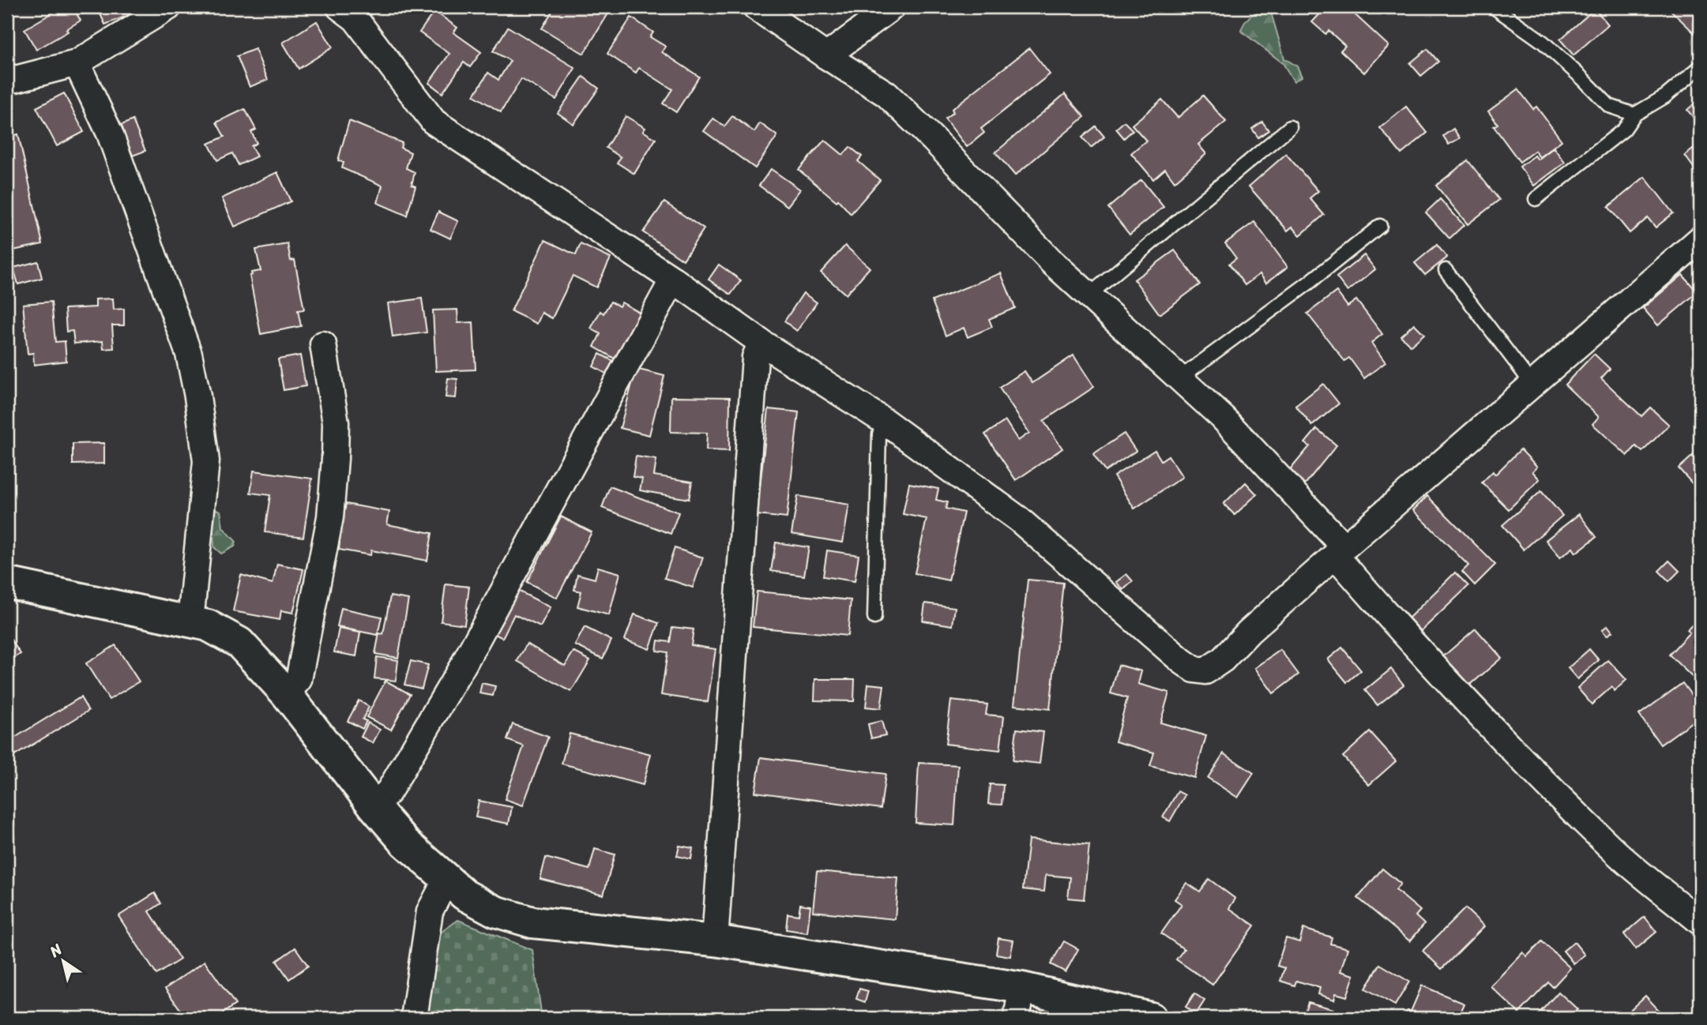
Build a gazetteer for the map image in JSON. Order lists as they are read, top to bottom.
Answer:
{
  "north": "top left"
}
